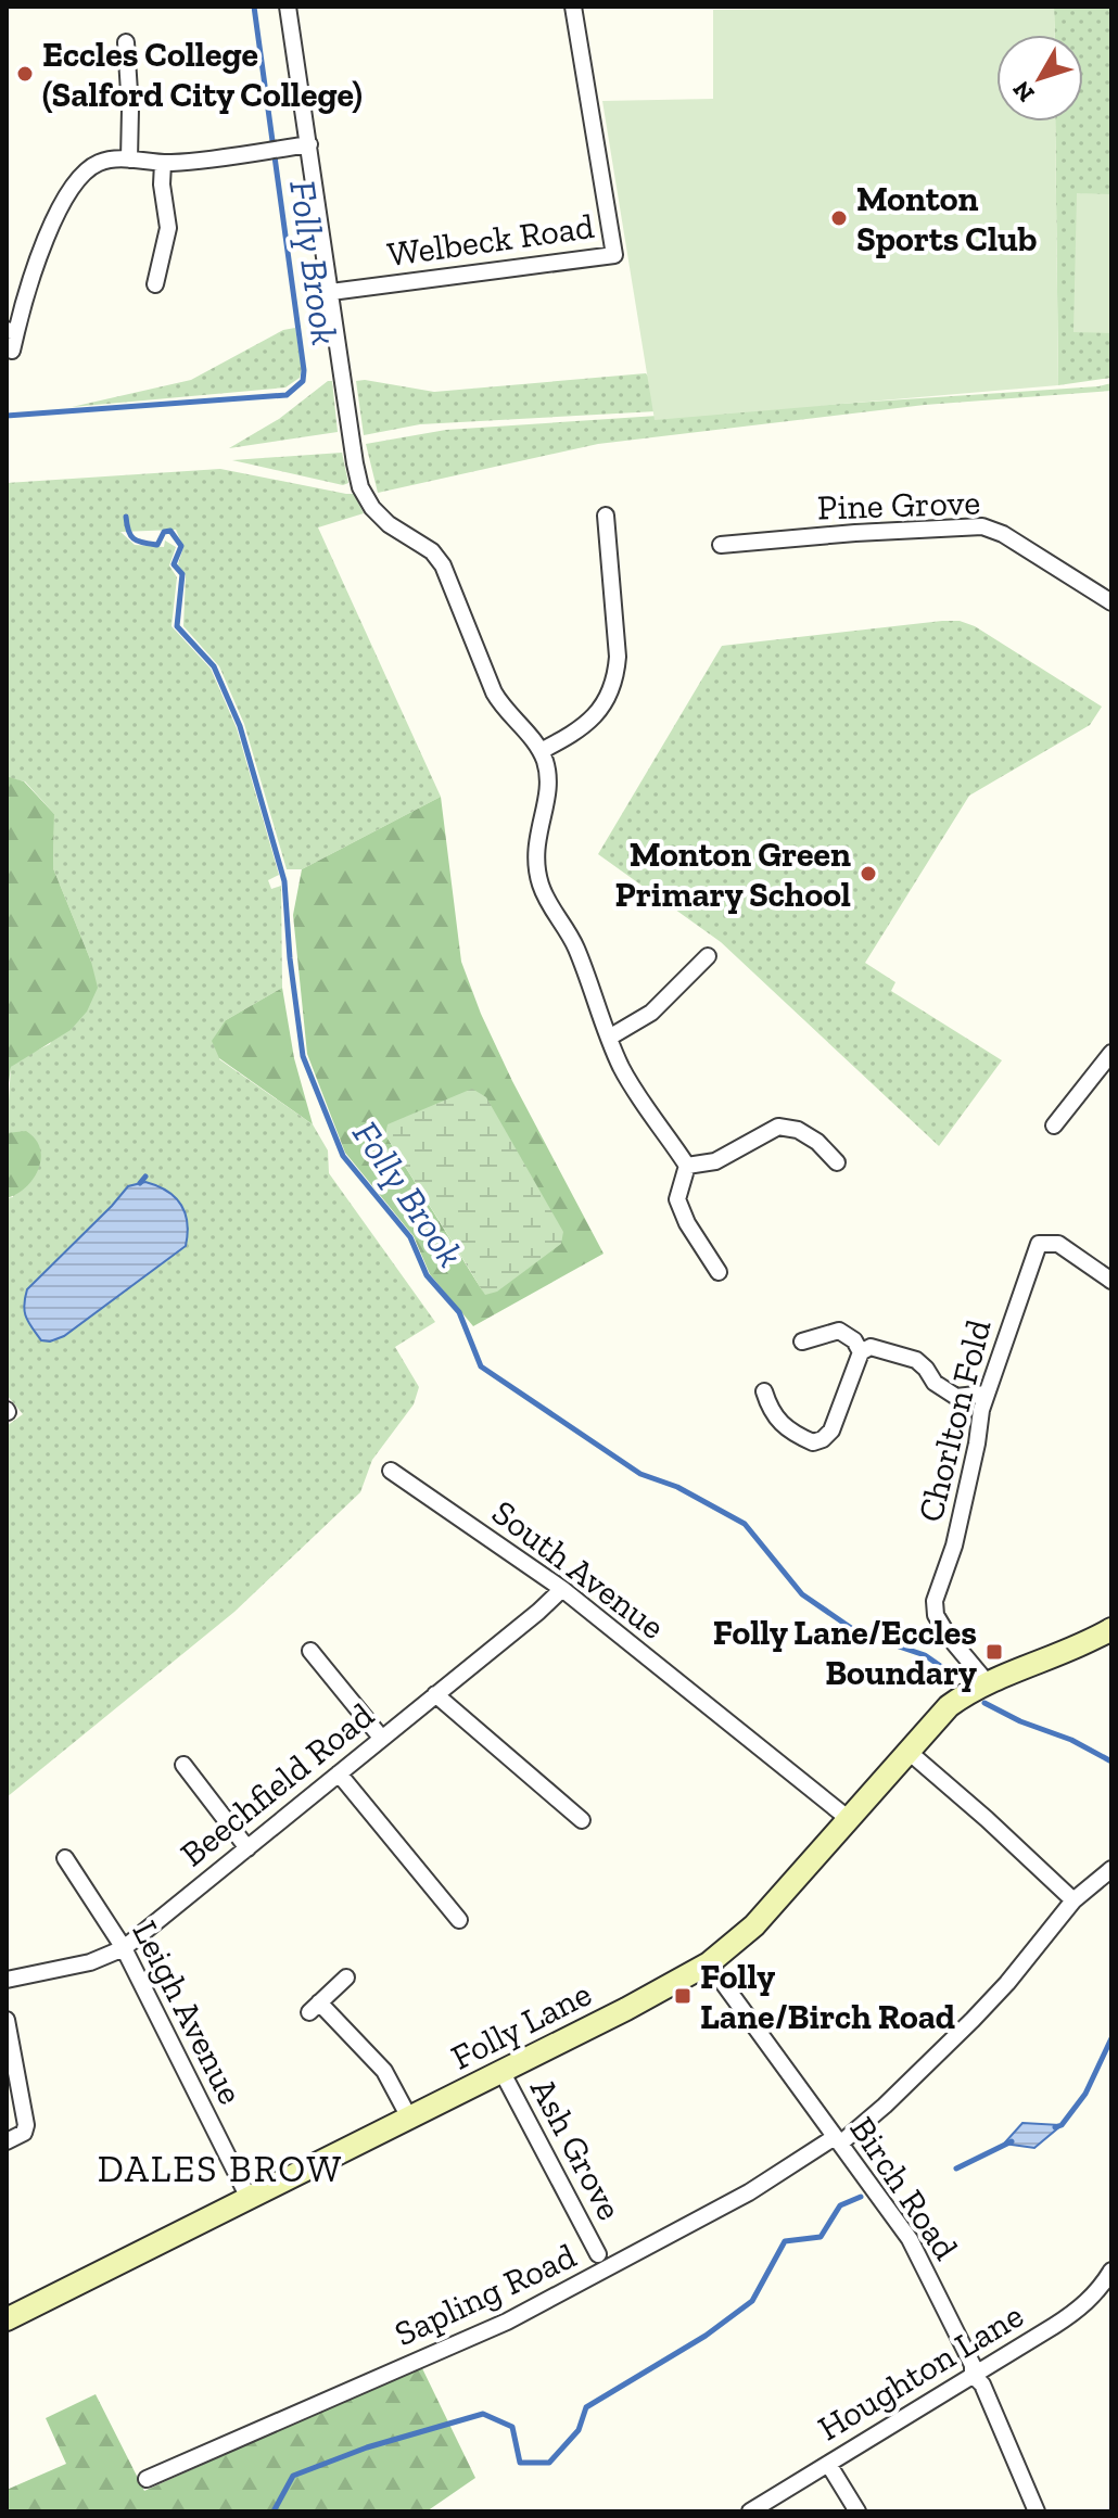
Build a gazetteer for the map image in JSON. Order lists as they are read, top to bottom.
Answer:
{
  "streets": {
    "main road": ["Folly Lane"],
    "street": [
      "Welbeck Road",
      "Pine Grove",
      "Chorlton Fold",
      "South Avenue",
      "Beechfield Road",
      "Leigh Avenue",
      "Ash Grove",
      "Birch Road",
      "Sapling Road",
      "Houghton Lane"
    ]
  },
  "crossings": [
    ["Chorlton Fold", "Folly Lane"],
    ["South Avenue", "Beechfield Road"],
    ["South Avenue", "Folly Lane"],
    ["Beechfield Road", "Leigh Avenue"],
    ["Leigh Avenue", "Folly Lane"],
    ["Folly Lane", "Ash Grove"],
    ["Folly Lane", "Birch Road"],
    ["Birch Road", "Sapling Road"],
    ["Birch Road", "Houghton Lane"]
  ],
  "districts": ["DALES BROW"],
  "water": ["Folly Brook"],
  "places": {
    "other": ["Eccles College (Salford City College)", "Monton Sports Club", "Monton Green Primary School"],
    "transit": ["Folly Lane/Eccles Boundary", "Folly Lane/Birch Road"]
  },
  "north": "bottom left"
}
